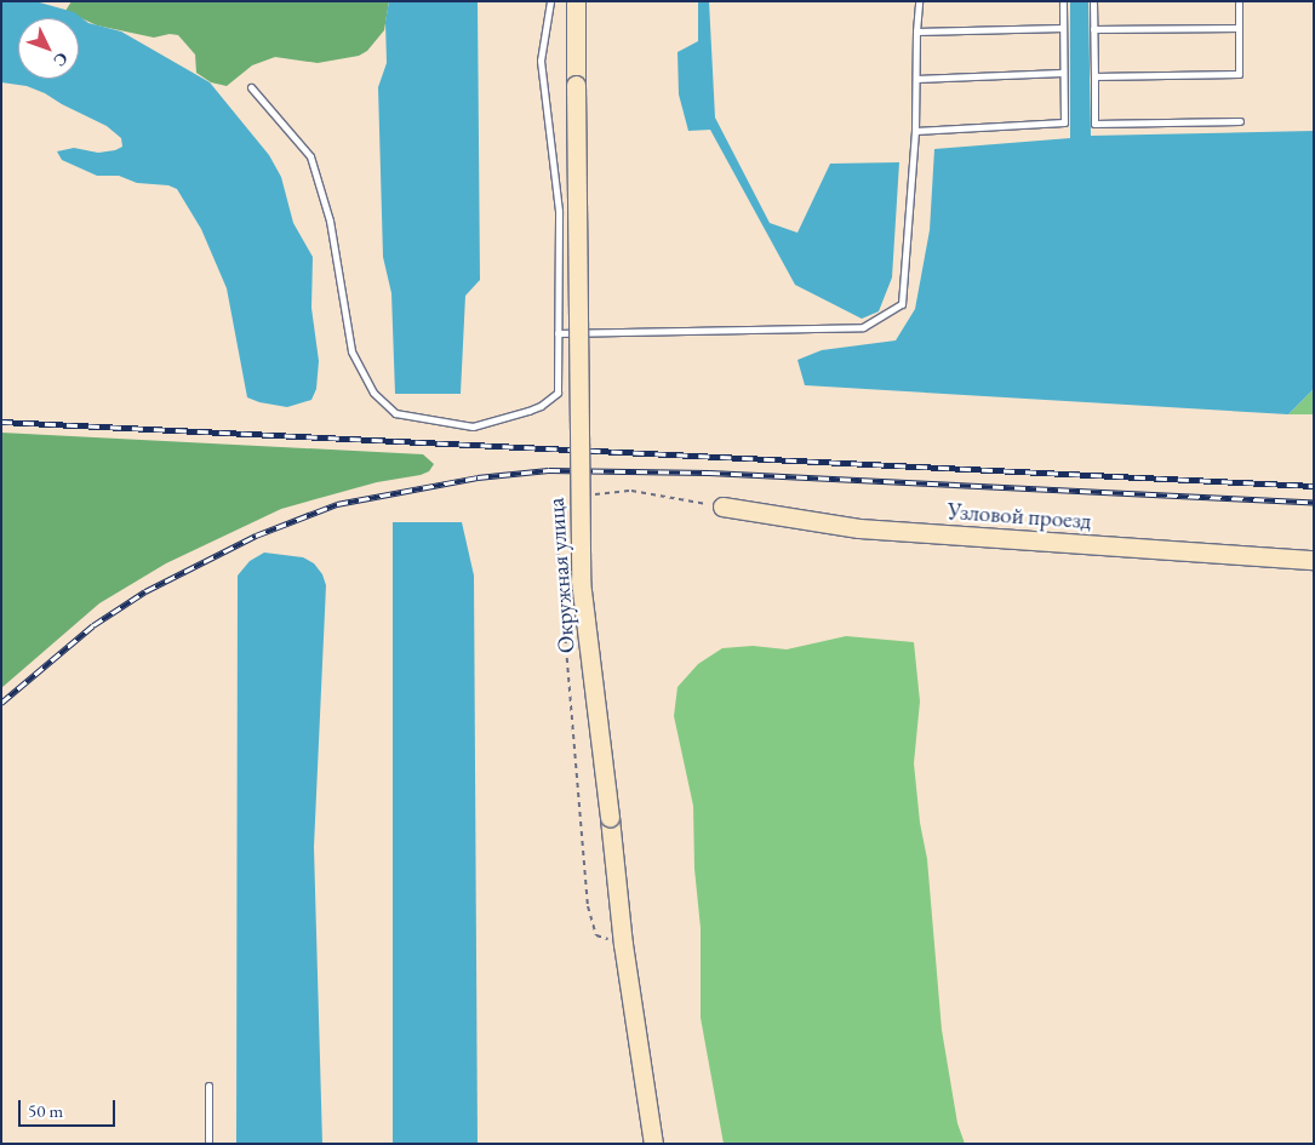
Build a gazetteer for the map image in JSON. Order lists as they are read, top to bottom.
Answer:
{
  "streets": {
    "main road": ["Узловой проезд", "Окружная улица"]
  },
  "scale_bar": "50 m",
  "north": "bottom right"
}
